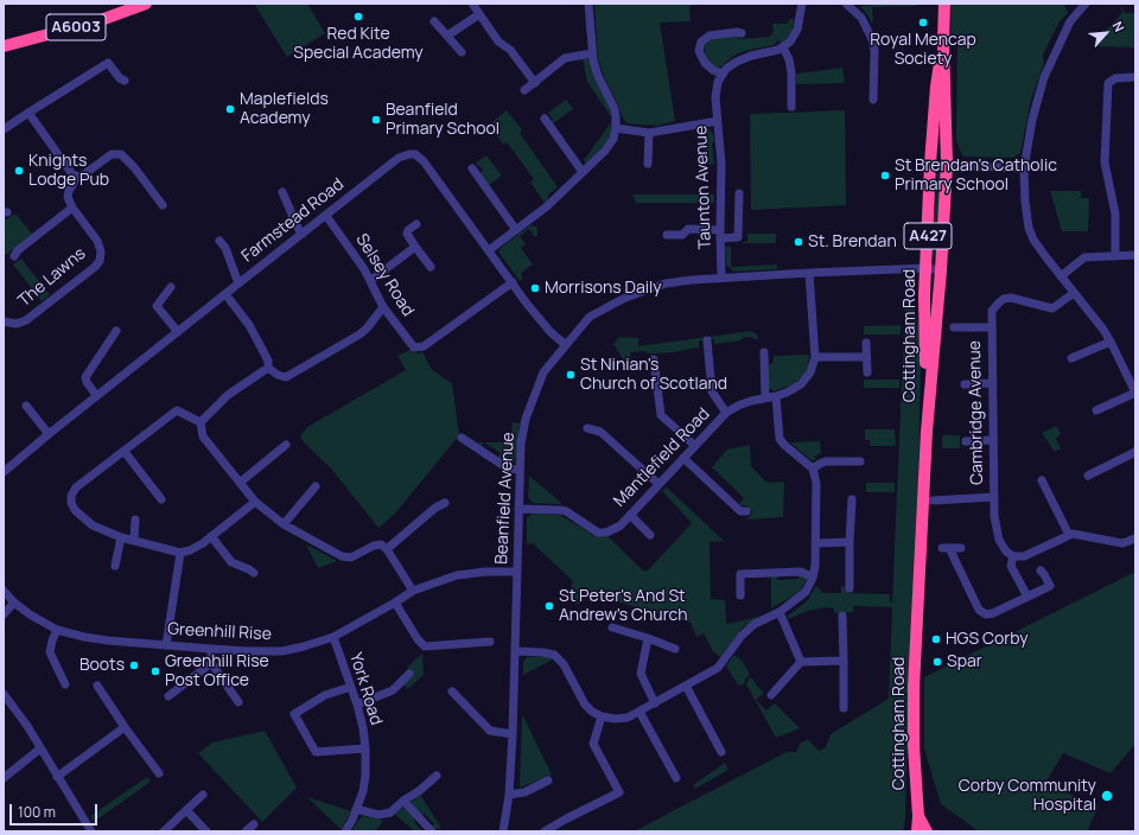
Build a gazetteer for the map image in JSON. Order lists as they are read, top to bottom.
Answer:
{
  "streets": {
    "highway": ["A6003", "A427", "Cottingham Road"],
    "street": [
      "Taunton Avenue",
      "Farmstead Road",
      "Selsey Road",
      "The Lawns",
      "Cambridge Avenue",
      "Mantlefield Road",
      "Beanfield Avenue",
      "Greenhill Rise",
      "York Road"
    ]
  },
  "crossings": [
    ["Taunton Avenue", "Beanfield Avenue"],
    ["Farmstead Road", "Selsey Road"],
    ["Farmstead Road", "Beanfield Avenue"],
    ["Cottingham Road", "Beanfield Avenue"],
    ["Mantlefield Road", "Beanfield Avenue"],
    ["Beanfield Avenue", "Greenhill Rise"],
    ["Greenhill Rise", "York Road"]
  ],
  "places": [
    "Red Kite Special Academy",
    "Royal Mencap Society",
    "Maplefields Academy",
    "Beanfield Primary School",
    "Knights Lodge Pub",
    "St Brendan's Catholic Primary School",
    "St. Brendan",
    "Morrisons Daily",
    "St Ninian's Church of Scotland",
    "St Peter's And St Andrew's Church",
    "HGS Corby",
    "Spar",
    "Boots",
    "Greenhill Rise Post Office",
    "Corby Community Hospital"
  ],
  "scale_bar": "100 m",
  "north": "top right"
}
